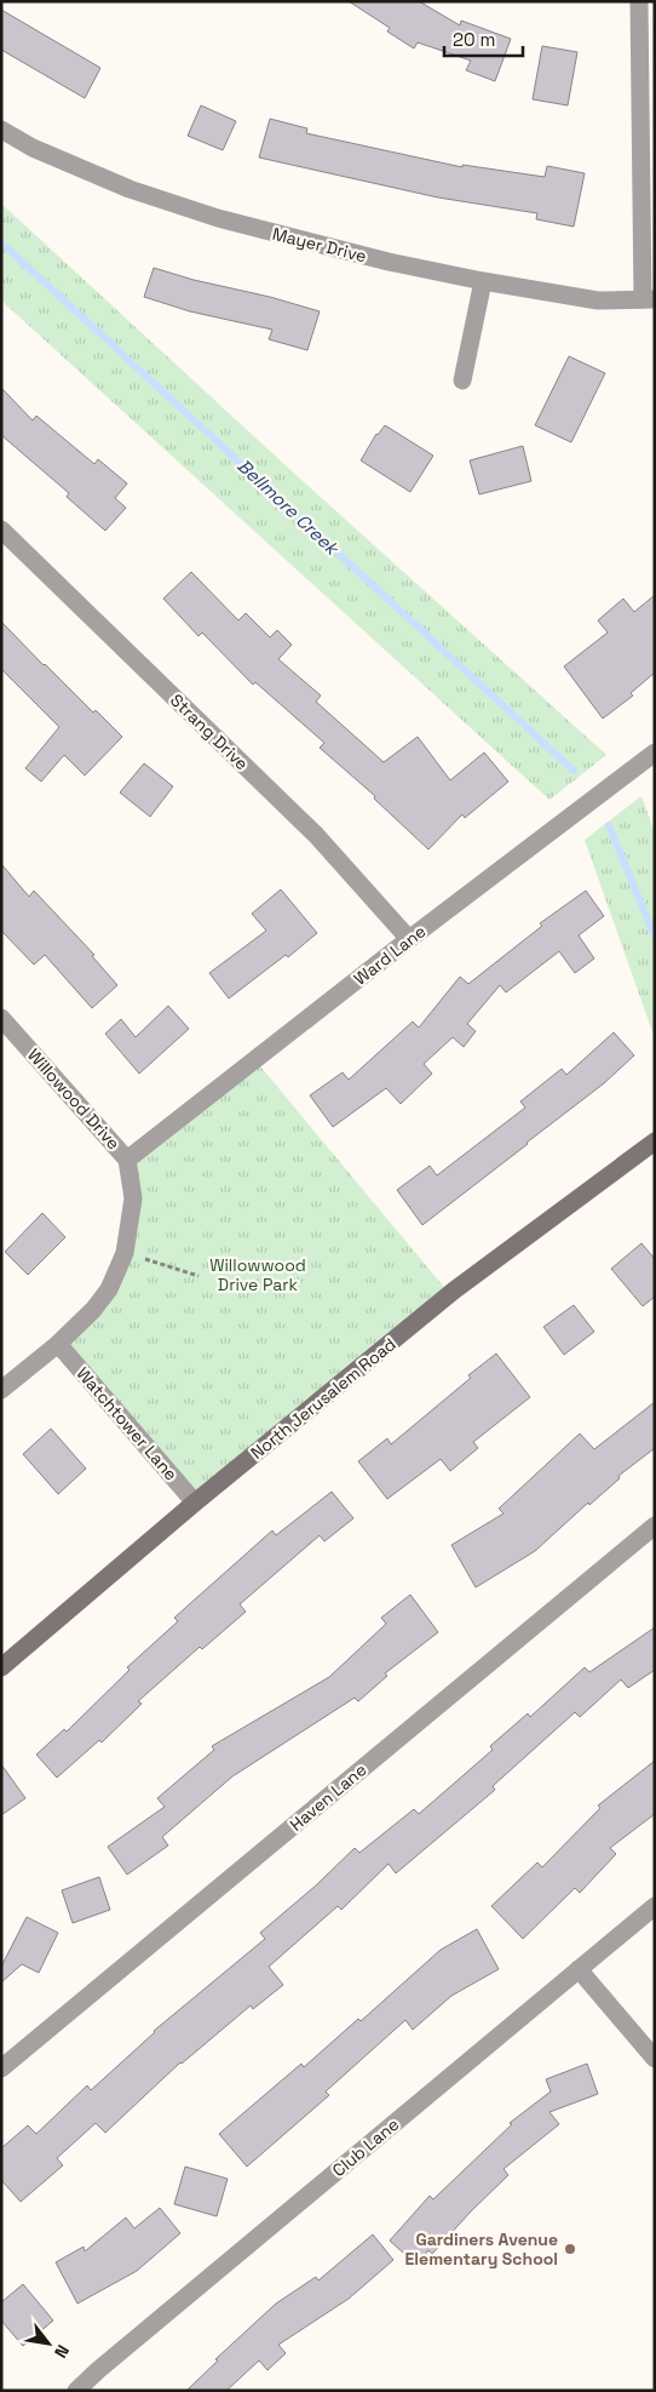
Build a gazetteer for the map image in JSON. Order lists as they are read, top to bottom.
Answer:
{
  "streets": {
    "main road": ["North Jerusalem Road"],
    "street": [
      "Mayer Drive",
      "Strang Drive",
      "Ward Lane",
      "Willowood Drive",
      "Watchtower Lane",
      "Haven Lane",
      "Club Lane"
    ]
  },
  "crossings": [
    ["Strang Drive", "Ward Lane"],
    ["Ward Lane", "Willowood Drive"],
    ["Willowood Drive", "Watchtower Lane"],
    ["North Jerusalem Road", "Watchtower Lane"]
  ],
  "water": ["Bellmore Creek"],
  "parks": ["Willowwood Drive Park"],
  "places": ["Gardiners Avenue Elementary School"],
  "scale_bar": "20 m",
  "north": "bottom right"
}
